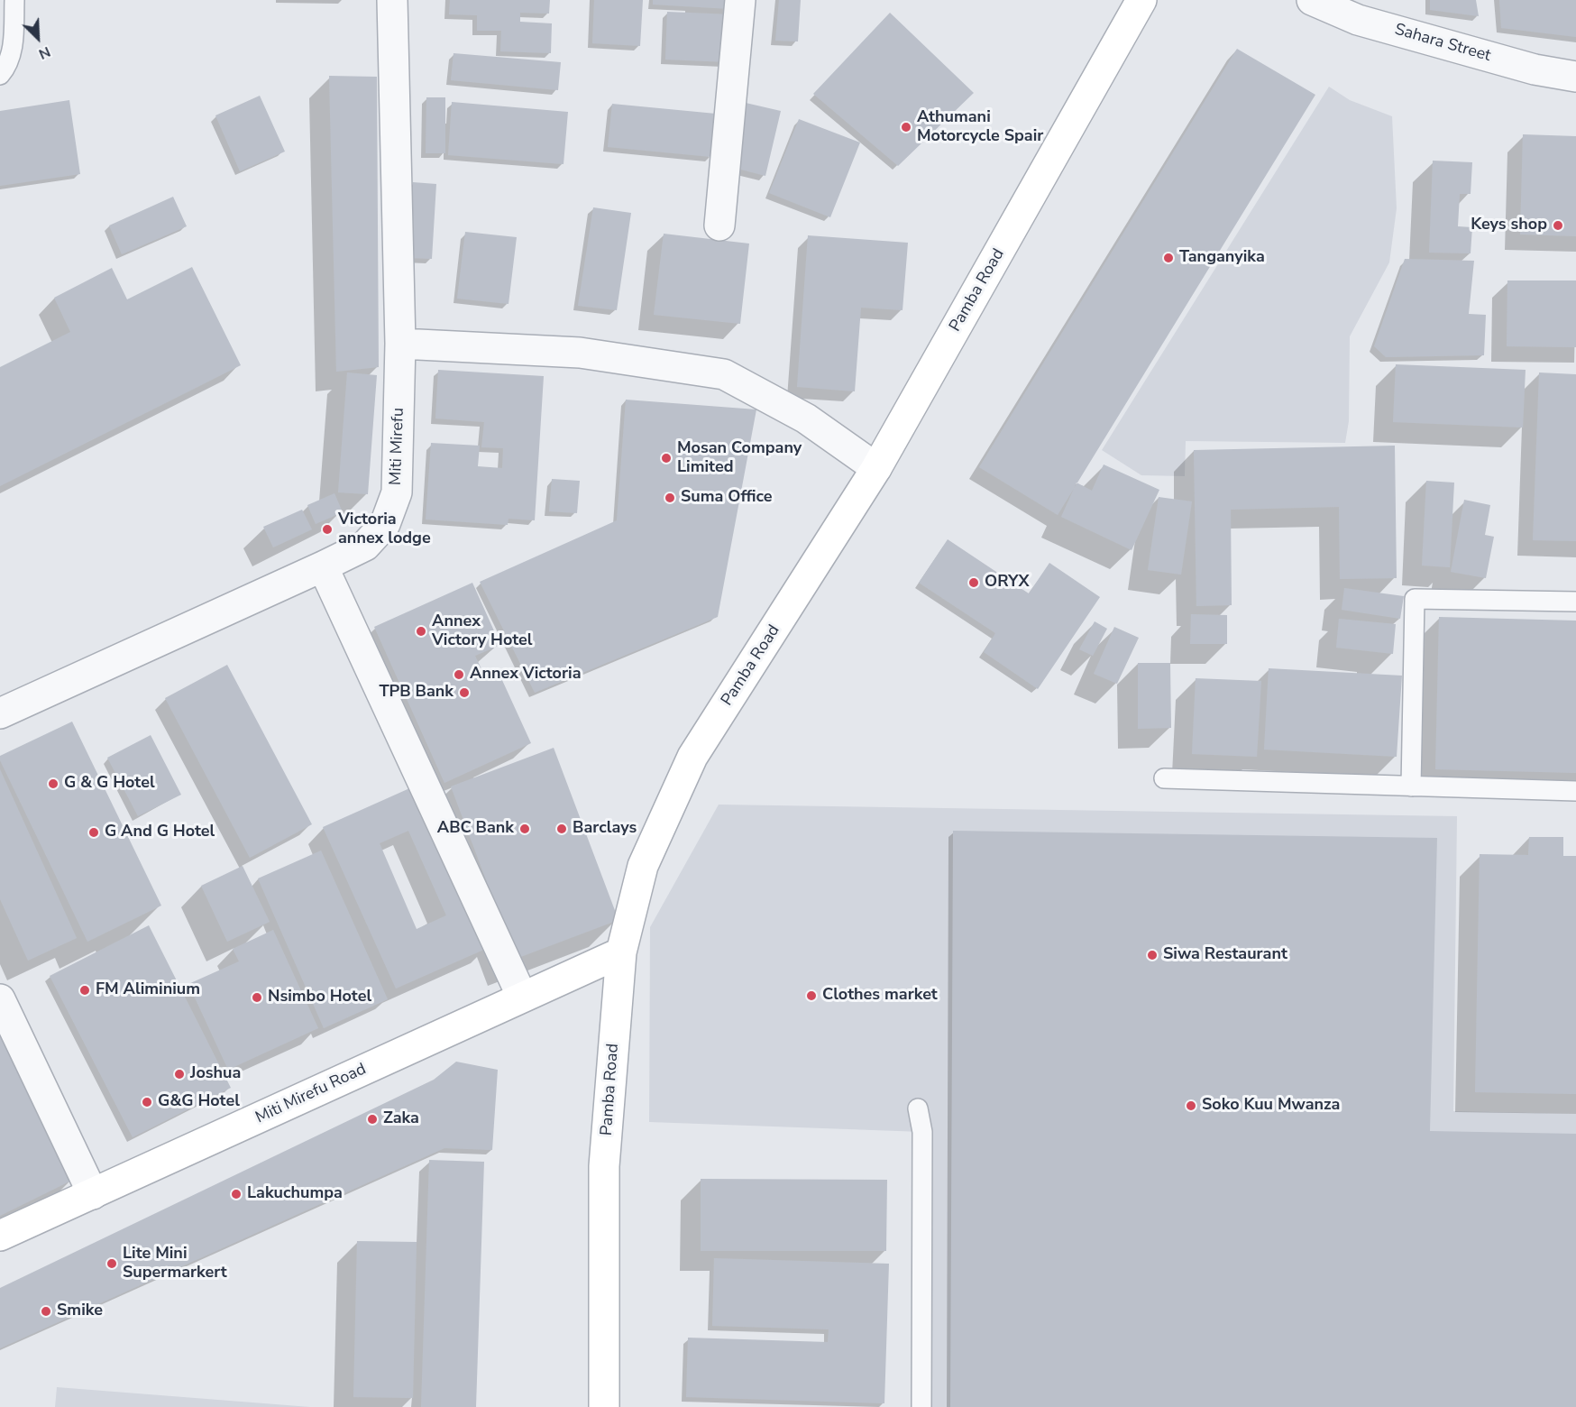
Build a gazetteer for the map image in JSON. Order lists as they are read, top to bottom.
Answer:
{
  "streets": {
    "main road": ["Pamba Road", "Miti Mirefu Road"],
    "street": ["Sahara Street", "Miti Mirefu"]
  },
  "crossings": [
    ["Pamba Road", "Miti Mirefu Road"]
  ],
  "places": [
    "Athumani Motorcycle Spair",
    "Keys shop",
    "Tanganyika",
    "Mosan Company Limited",
    "Suma Office",
    "Victoria annex lodge",
    "ORYX",
    "Annex Victory Hotel",
    "Annex Victoria",
    "TPB Bank",
    "G & G Hotel",
    "ABC Bank",
    "Barclays",
    "G And G Hotel",
    "Siwa Restaurant",
    "FM Aliminium",
    "Clothes market",
    "Nsimbo Hotel",
    "Joshua",
    "G&G Hotel",
    "Soko Kuu Mwanza",
    "Zaka",
    "Lakuchumpa",
    "Lite Mini Supermarkert",
    "Smike"
  ],
  "north": "bottom right"
}
